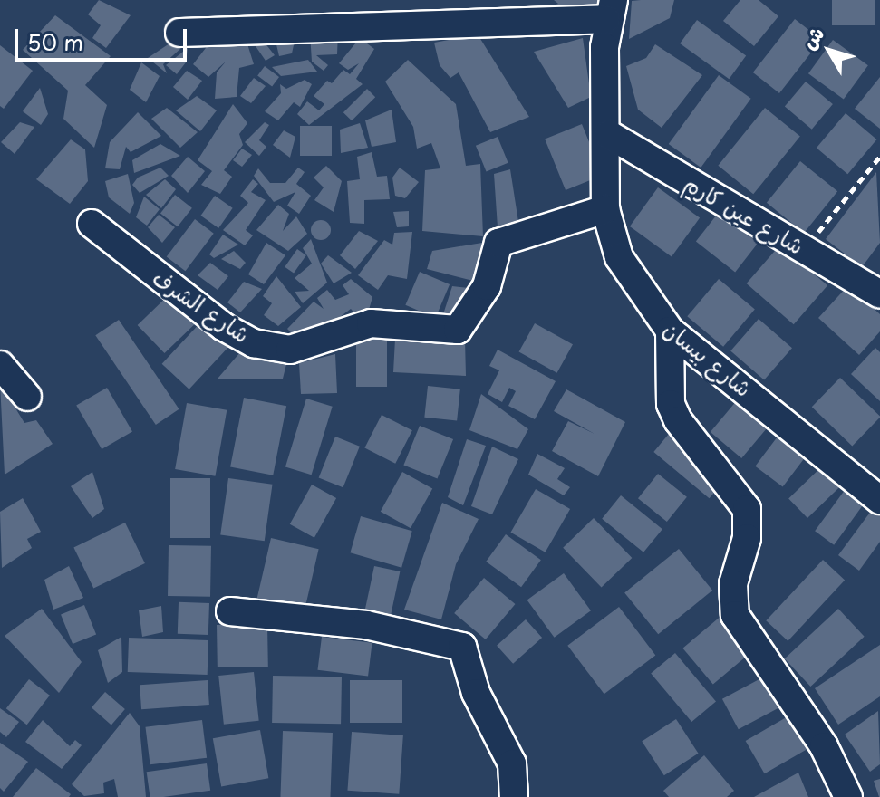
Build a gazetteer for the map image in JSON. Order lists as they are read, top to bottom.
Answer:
{
  "streets": {
    "street": ["شارع عين كارم", "شارع الشرف", "شارع بيسان"]
  },
  "crossings": [
    ["شارع عين كارم", "شارع بيسان"],
    ["شارع الشرف", "شارع بيسان"]
  ],
  "scale_bar": "50 m",
  "north": "top left"
}
